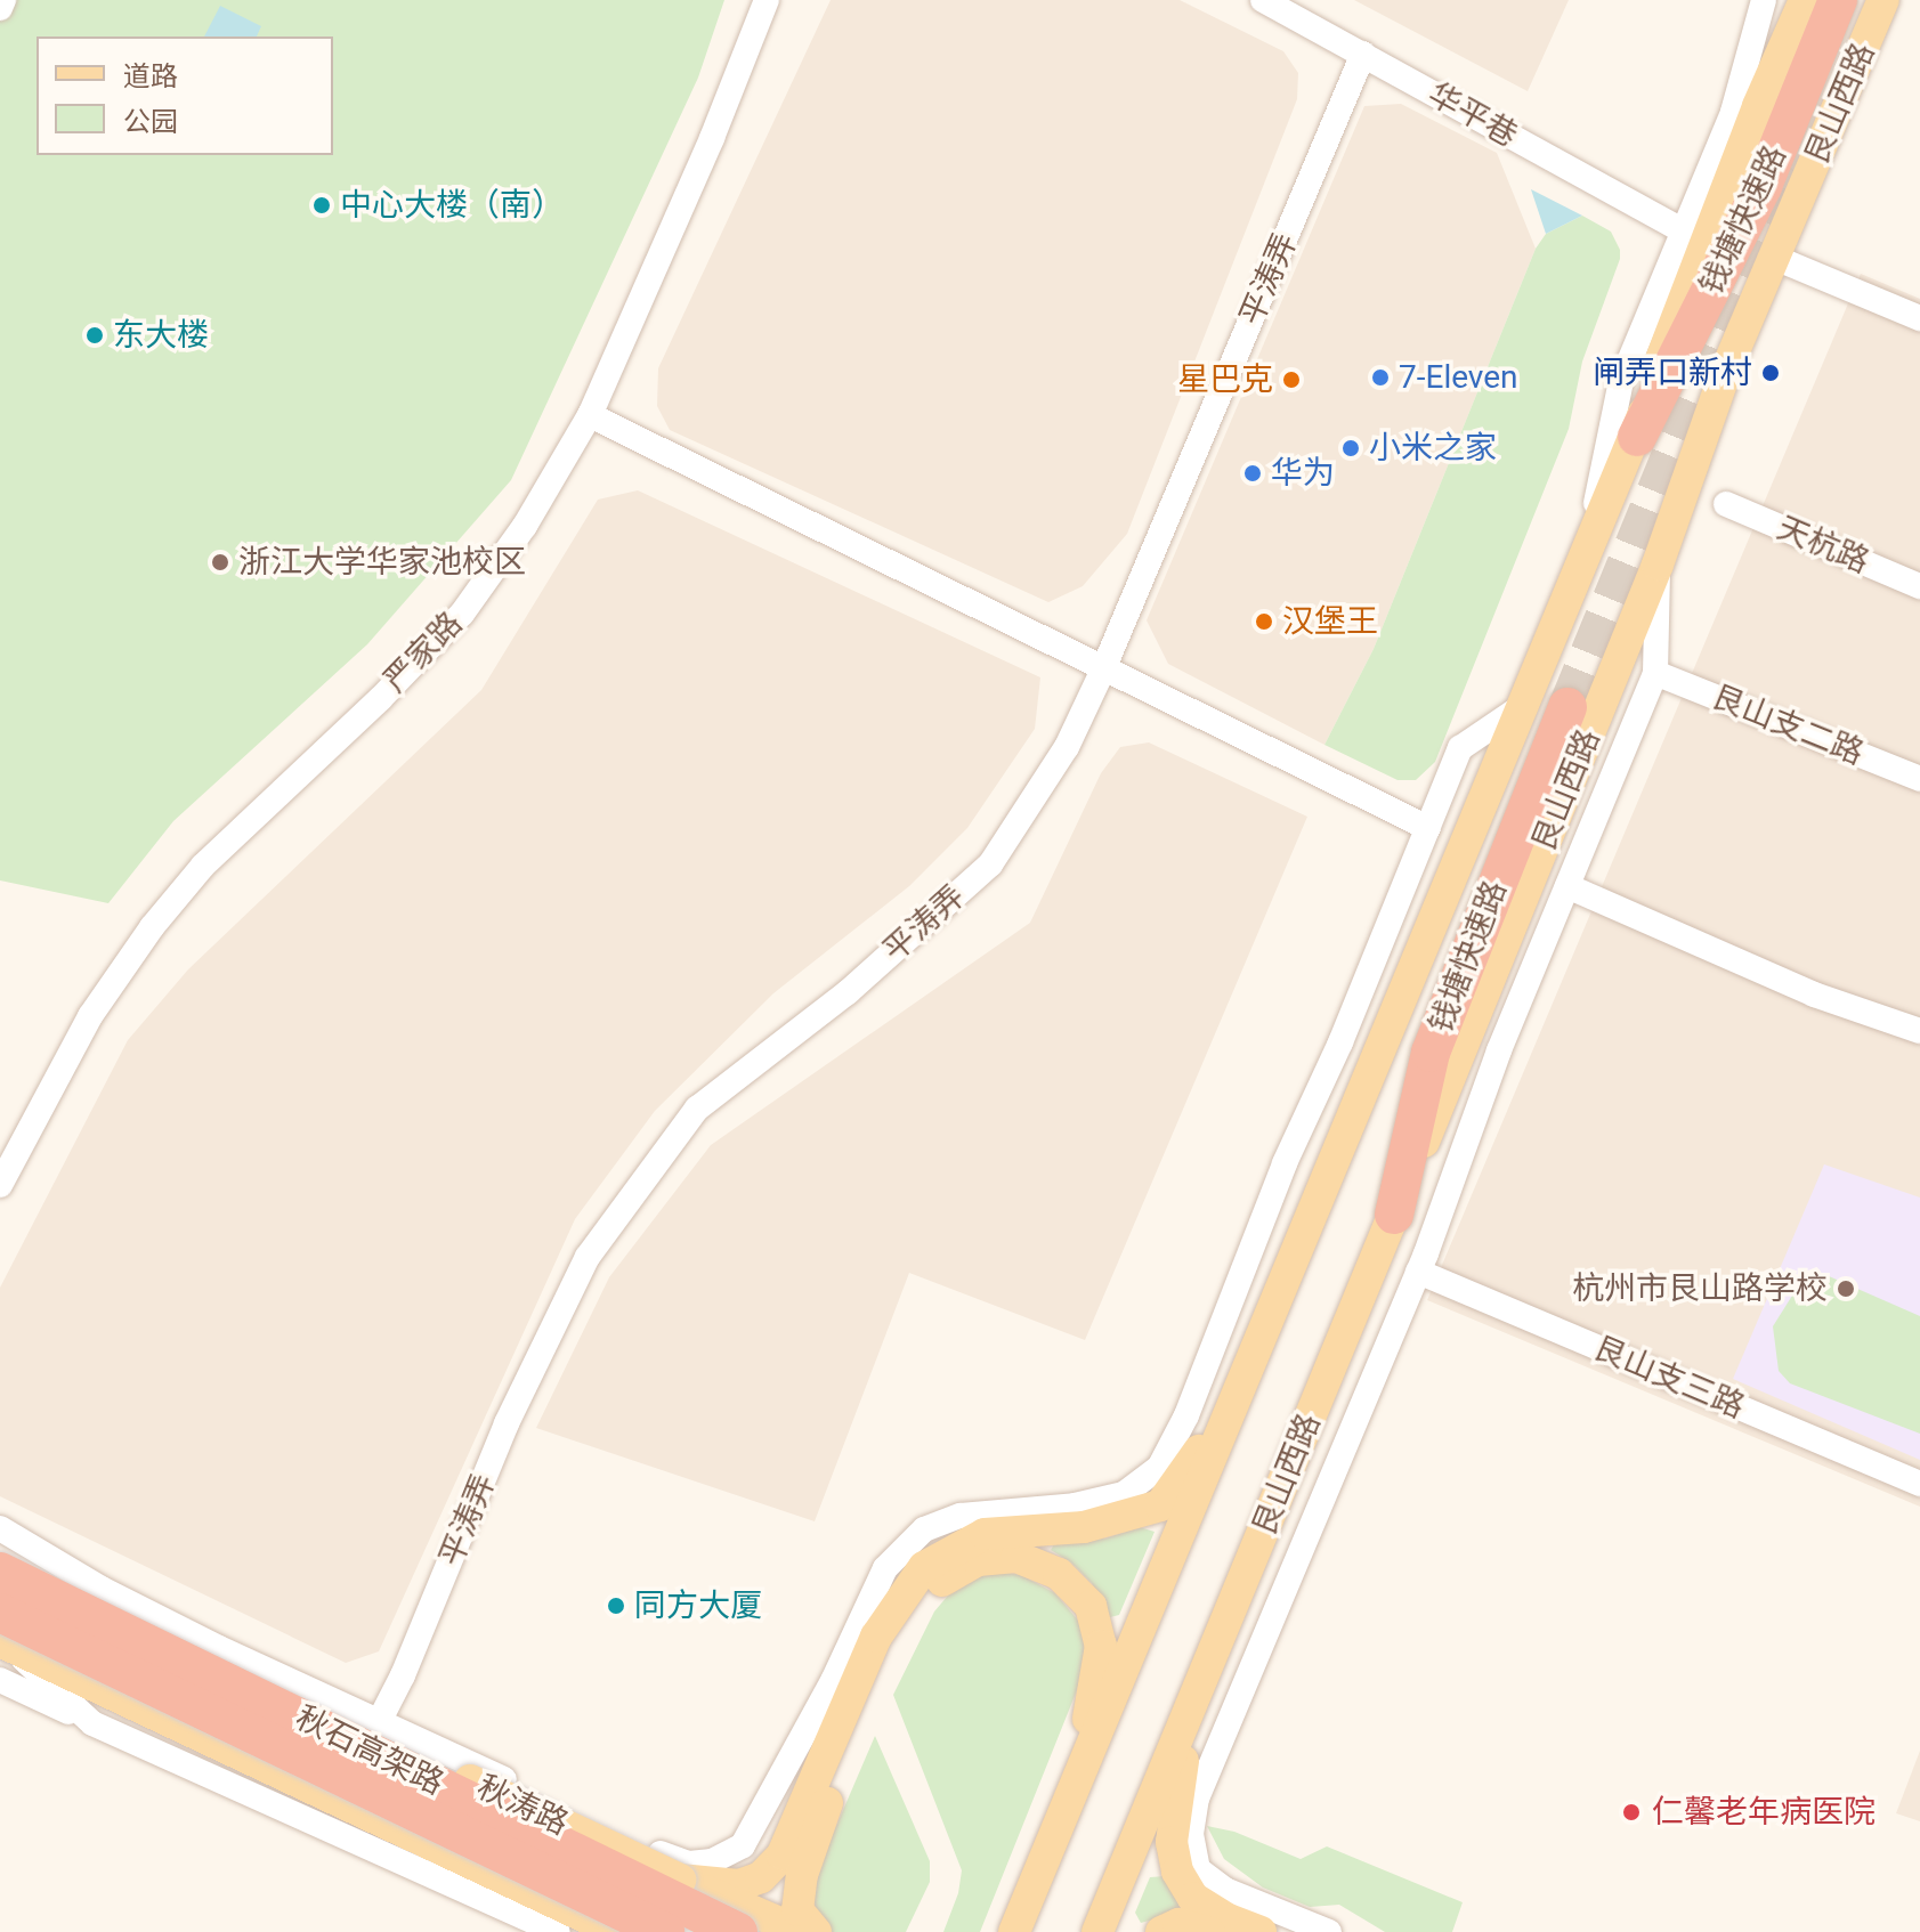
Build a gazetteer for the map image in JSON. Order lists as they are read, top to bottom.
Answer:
{
  "streets": {
    "highway": ["钱塘快速路", "秋石高架路"],
    "main road": ["艮山西路", "秋涛路"],
    "street": [
      "华平巷",
      "平涛弄",
      "天杭路",
      "严家路",
      "艮山支二路",
      "艮山支三路"
    ]
  },
  "crossings": [
    ["艮山西路", "钱塘快速路"],
    ["华平巷", "平涛弄"]
  ],
  "places": [
    "中心大楼（南）",
    "东大楼",
    "闸弄口新村",
    "7-Eleven",
    "星巴克",
    "小米之家",
    "华为",
    "浙江大学华家池校区",
    "汉堡王",
    "杭州市艮山路学校",
    "同方大厦",
    "仁馨老年病医院"
  ],
  "legend": ["道路", "公园"]
}
